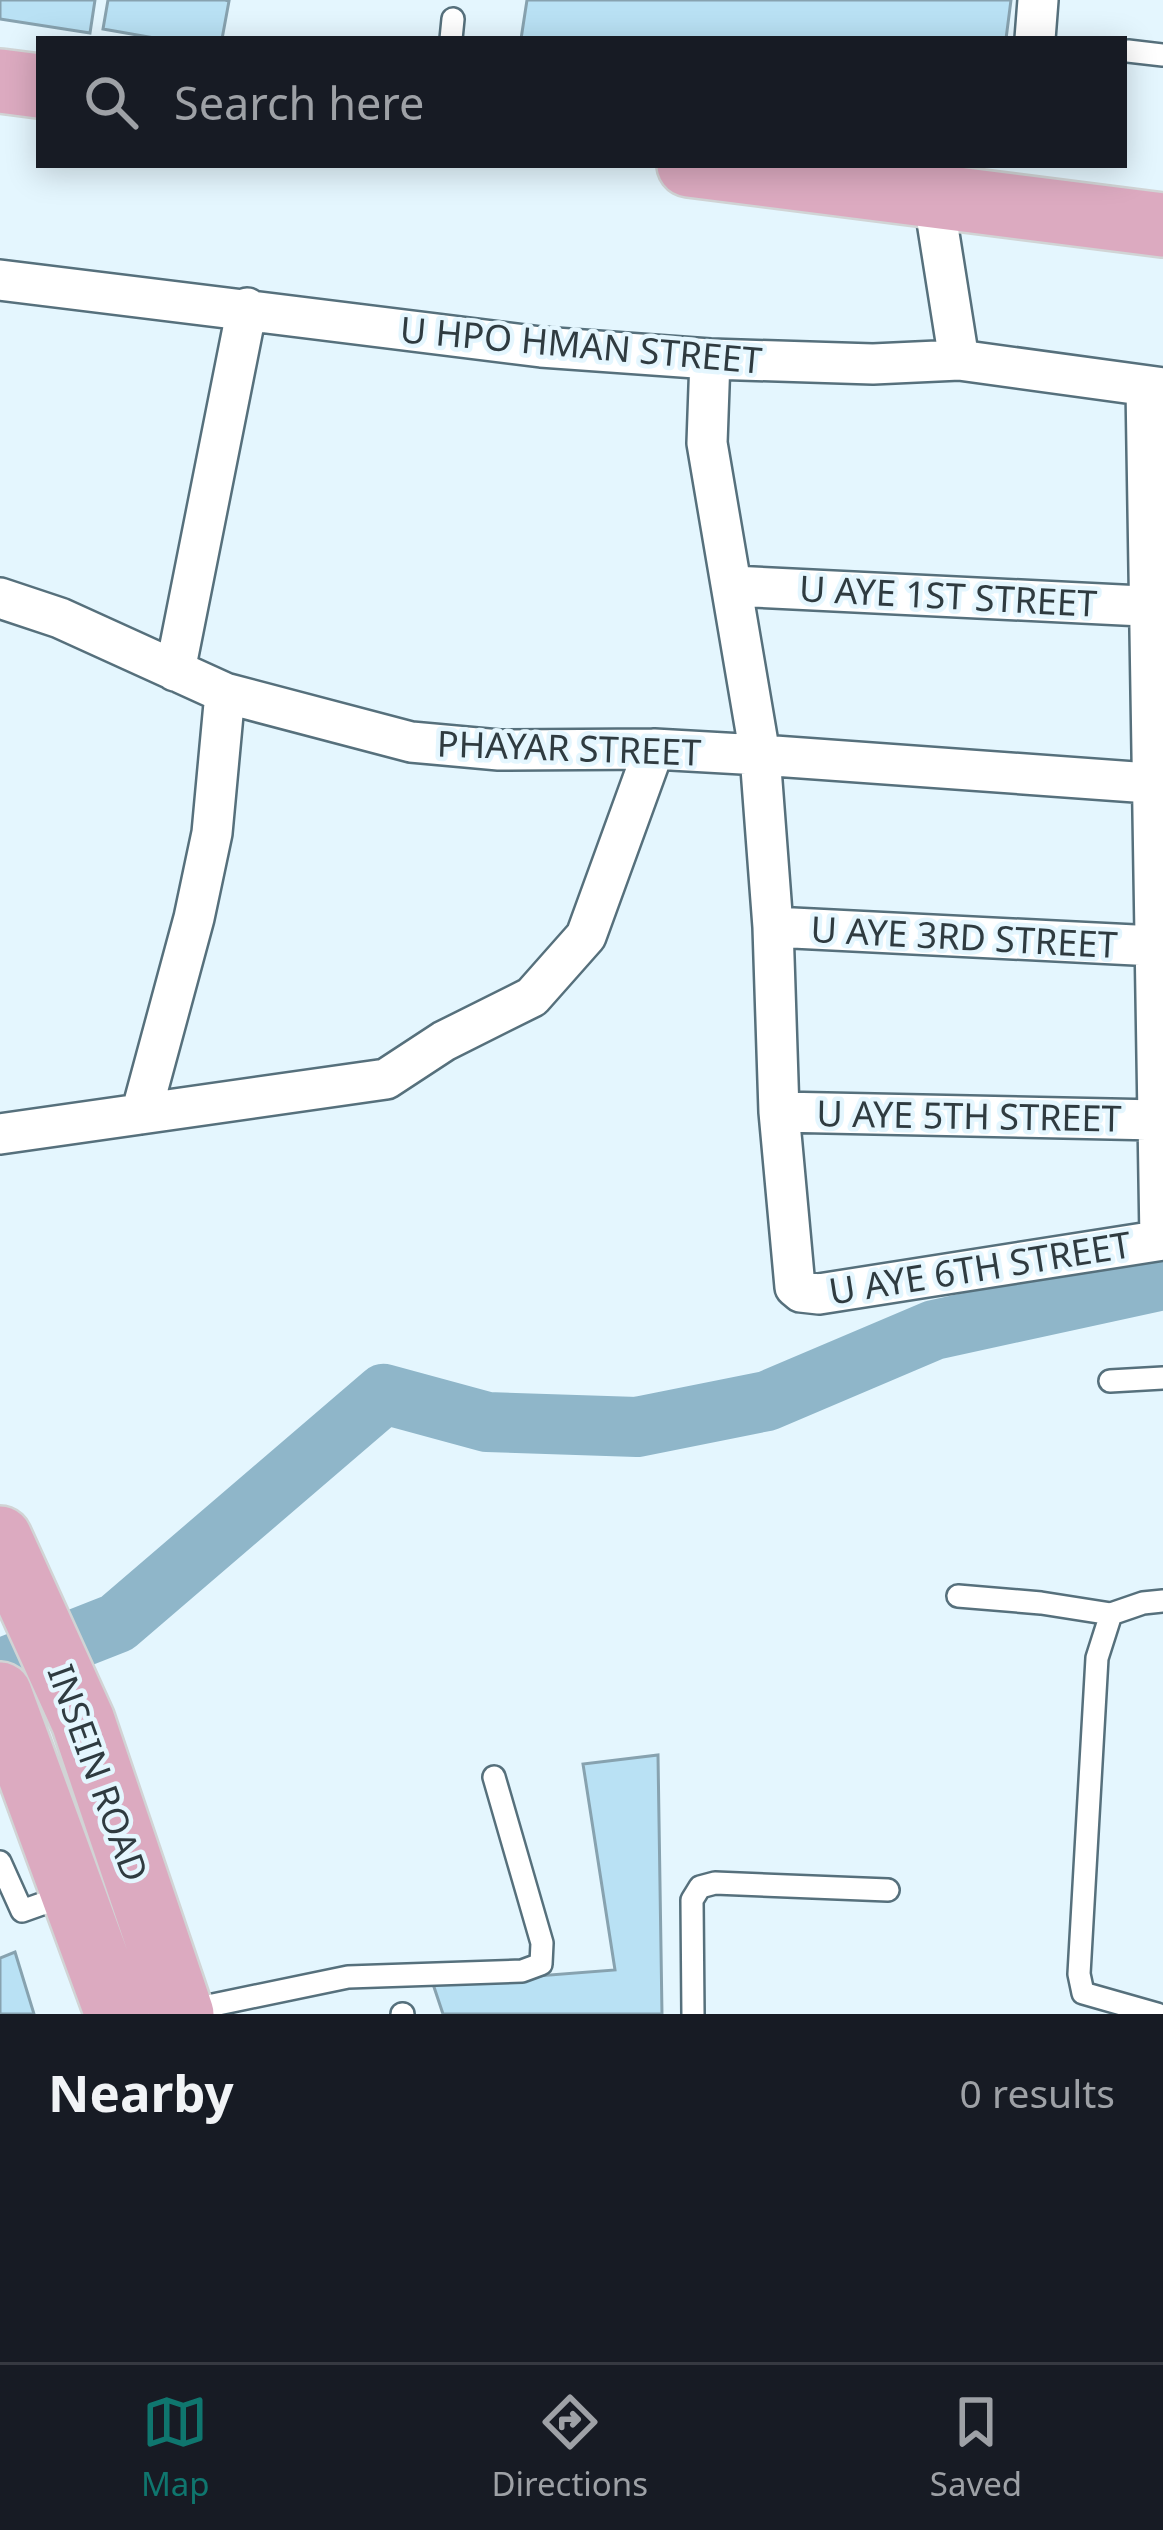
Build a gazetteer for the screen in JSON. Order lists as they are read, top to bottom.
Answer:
{
  "streets": {
    "main road": ["INSEIN ROAD"],
    "street": [
      "U HPO HMAN STREET",
      "U AYE 1ST STREET",
      "PHAYAR STREET",
      "U AYE 3RD STREET",
      "U AYE 5TH STREET",
      "U AYE 6TH STREET"
    ]
  },
  "crossings": [
    ["U AYE 5TH STREET", "U AYE 6TH STREET"]
  ],
  "page": {
    "search": "Search here",
    "heading": ["Nearby", "0 results"],
    "nav": ["Map", "Directions", "Saved"]
  }
}
